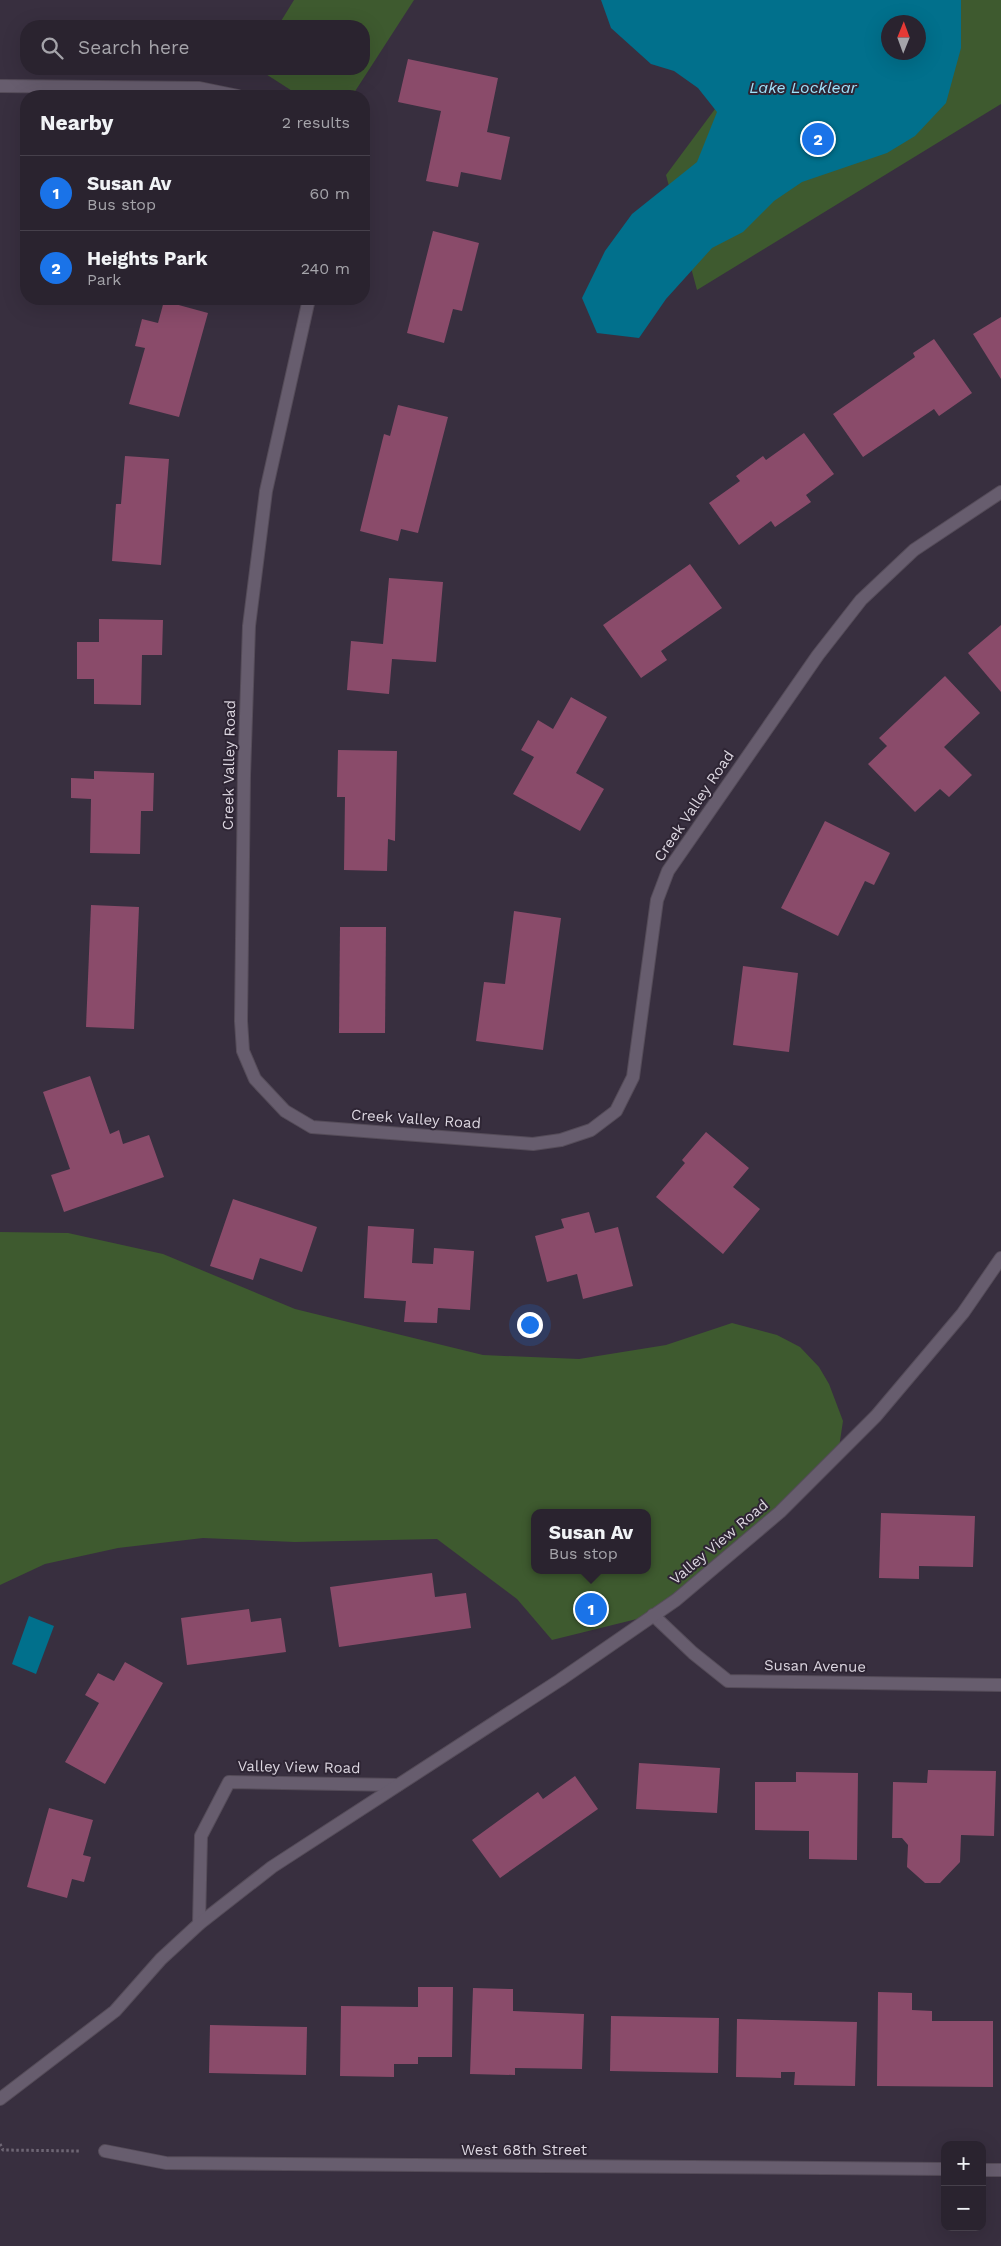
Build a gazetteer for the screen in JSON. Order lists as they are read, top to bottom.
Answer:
{
  "streets": {
    "street": [
      "Creek Valley Road",
      "Valley View Road",
      "Susan Avenue",
      "West 68th Street"
    ]
  },
  "crossings": [
    ["Valley View Road", "Susan Avenue"]
  ],
  "water": ["Lake Locklear"],
  "north": "top",
  "page": {
    "search": "Search here",
    "heading": ["Nearby", "2 results"],
    "pins": ["2", "1"],
    "list": [
      {
        "mark": "1",
        "name": "Susan Av",
        "note": "Bus stop",
        "value": "60 m"
      },
      {
        "mark": "2",
        "name": "Heights Park",
        "note": "Park",
        "value": "240 m"
      }
    ],
    "popup": ["Susan Av", "Bus stop"],
    "map_buttons": ["+", "−"]
  }
}
